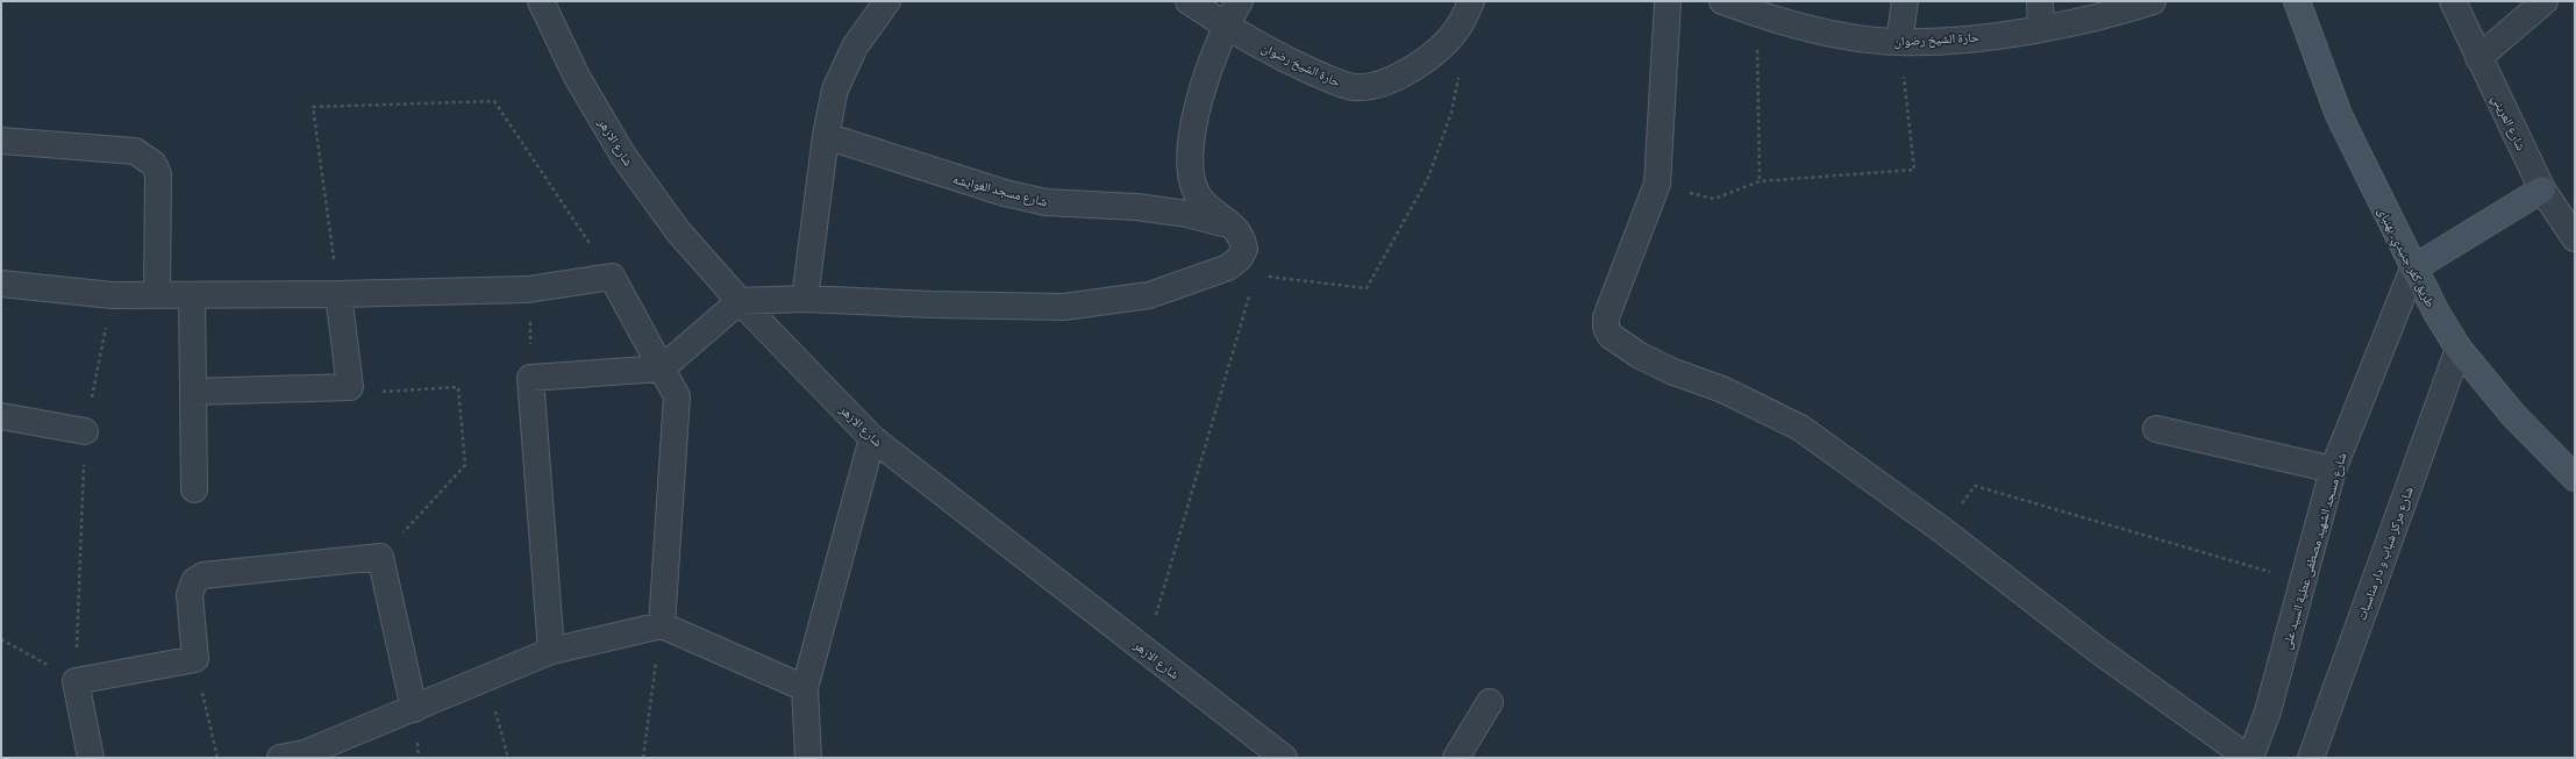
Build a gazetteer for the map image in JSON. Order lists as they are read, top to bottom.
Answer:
{
  "streets": {
    "main road": ["طريق كفر جنيدي, بهنباى"],
    "street": [
      "حارة الشيخ رضوان",
      "شارع العريني",
      "شارع الازهر",
      "شارع مسجد الغوايشه",
      "شارع مسجد الشهيد مصطفى عطية السيد على",
      "شارع مركز شباب و دار مناسبات"
    ]
  },
  "crossings": [
    ["طريق كفر جنيدي, بهنباى", "شارع مسجد الشهيد مصطفى عطية السيد على"],
    ["طريق كفر جنيدي, بهنباى", "شارع مركز شباب و دار مناسبات"]
  ]
}
